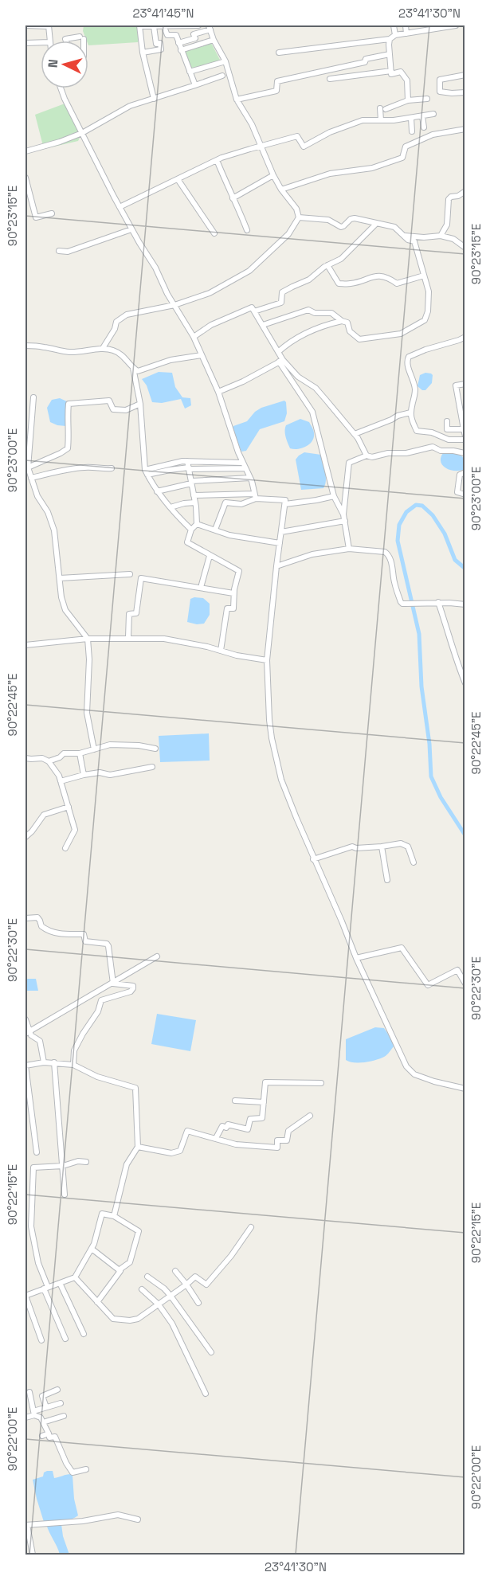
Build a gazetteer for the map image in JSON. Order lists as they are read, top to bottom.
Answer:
{
  "north": "left",
  "coordinates": [
    "23°41'45\"N",
    "23°41'30\"N",
    "90°23'15\"E",
    "90°23'00\"E",
    "90°22'45\"E",
    "90°22'30\"E",
    "90°22'15\"E",
    "90°22'00\"E"
  ]
}
